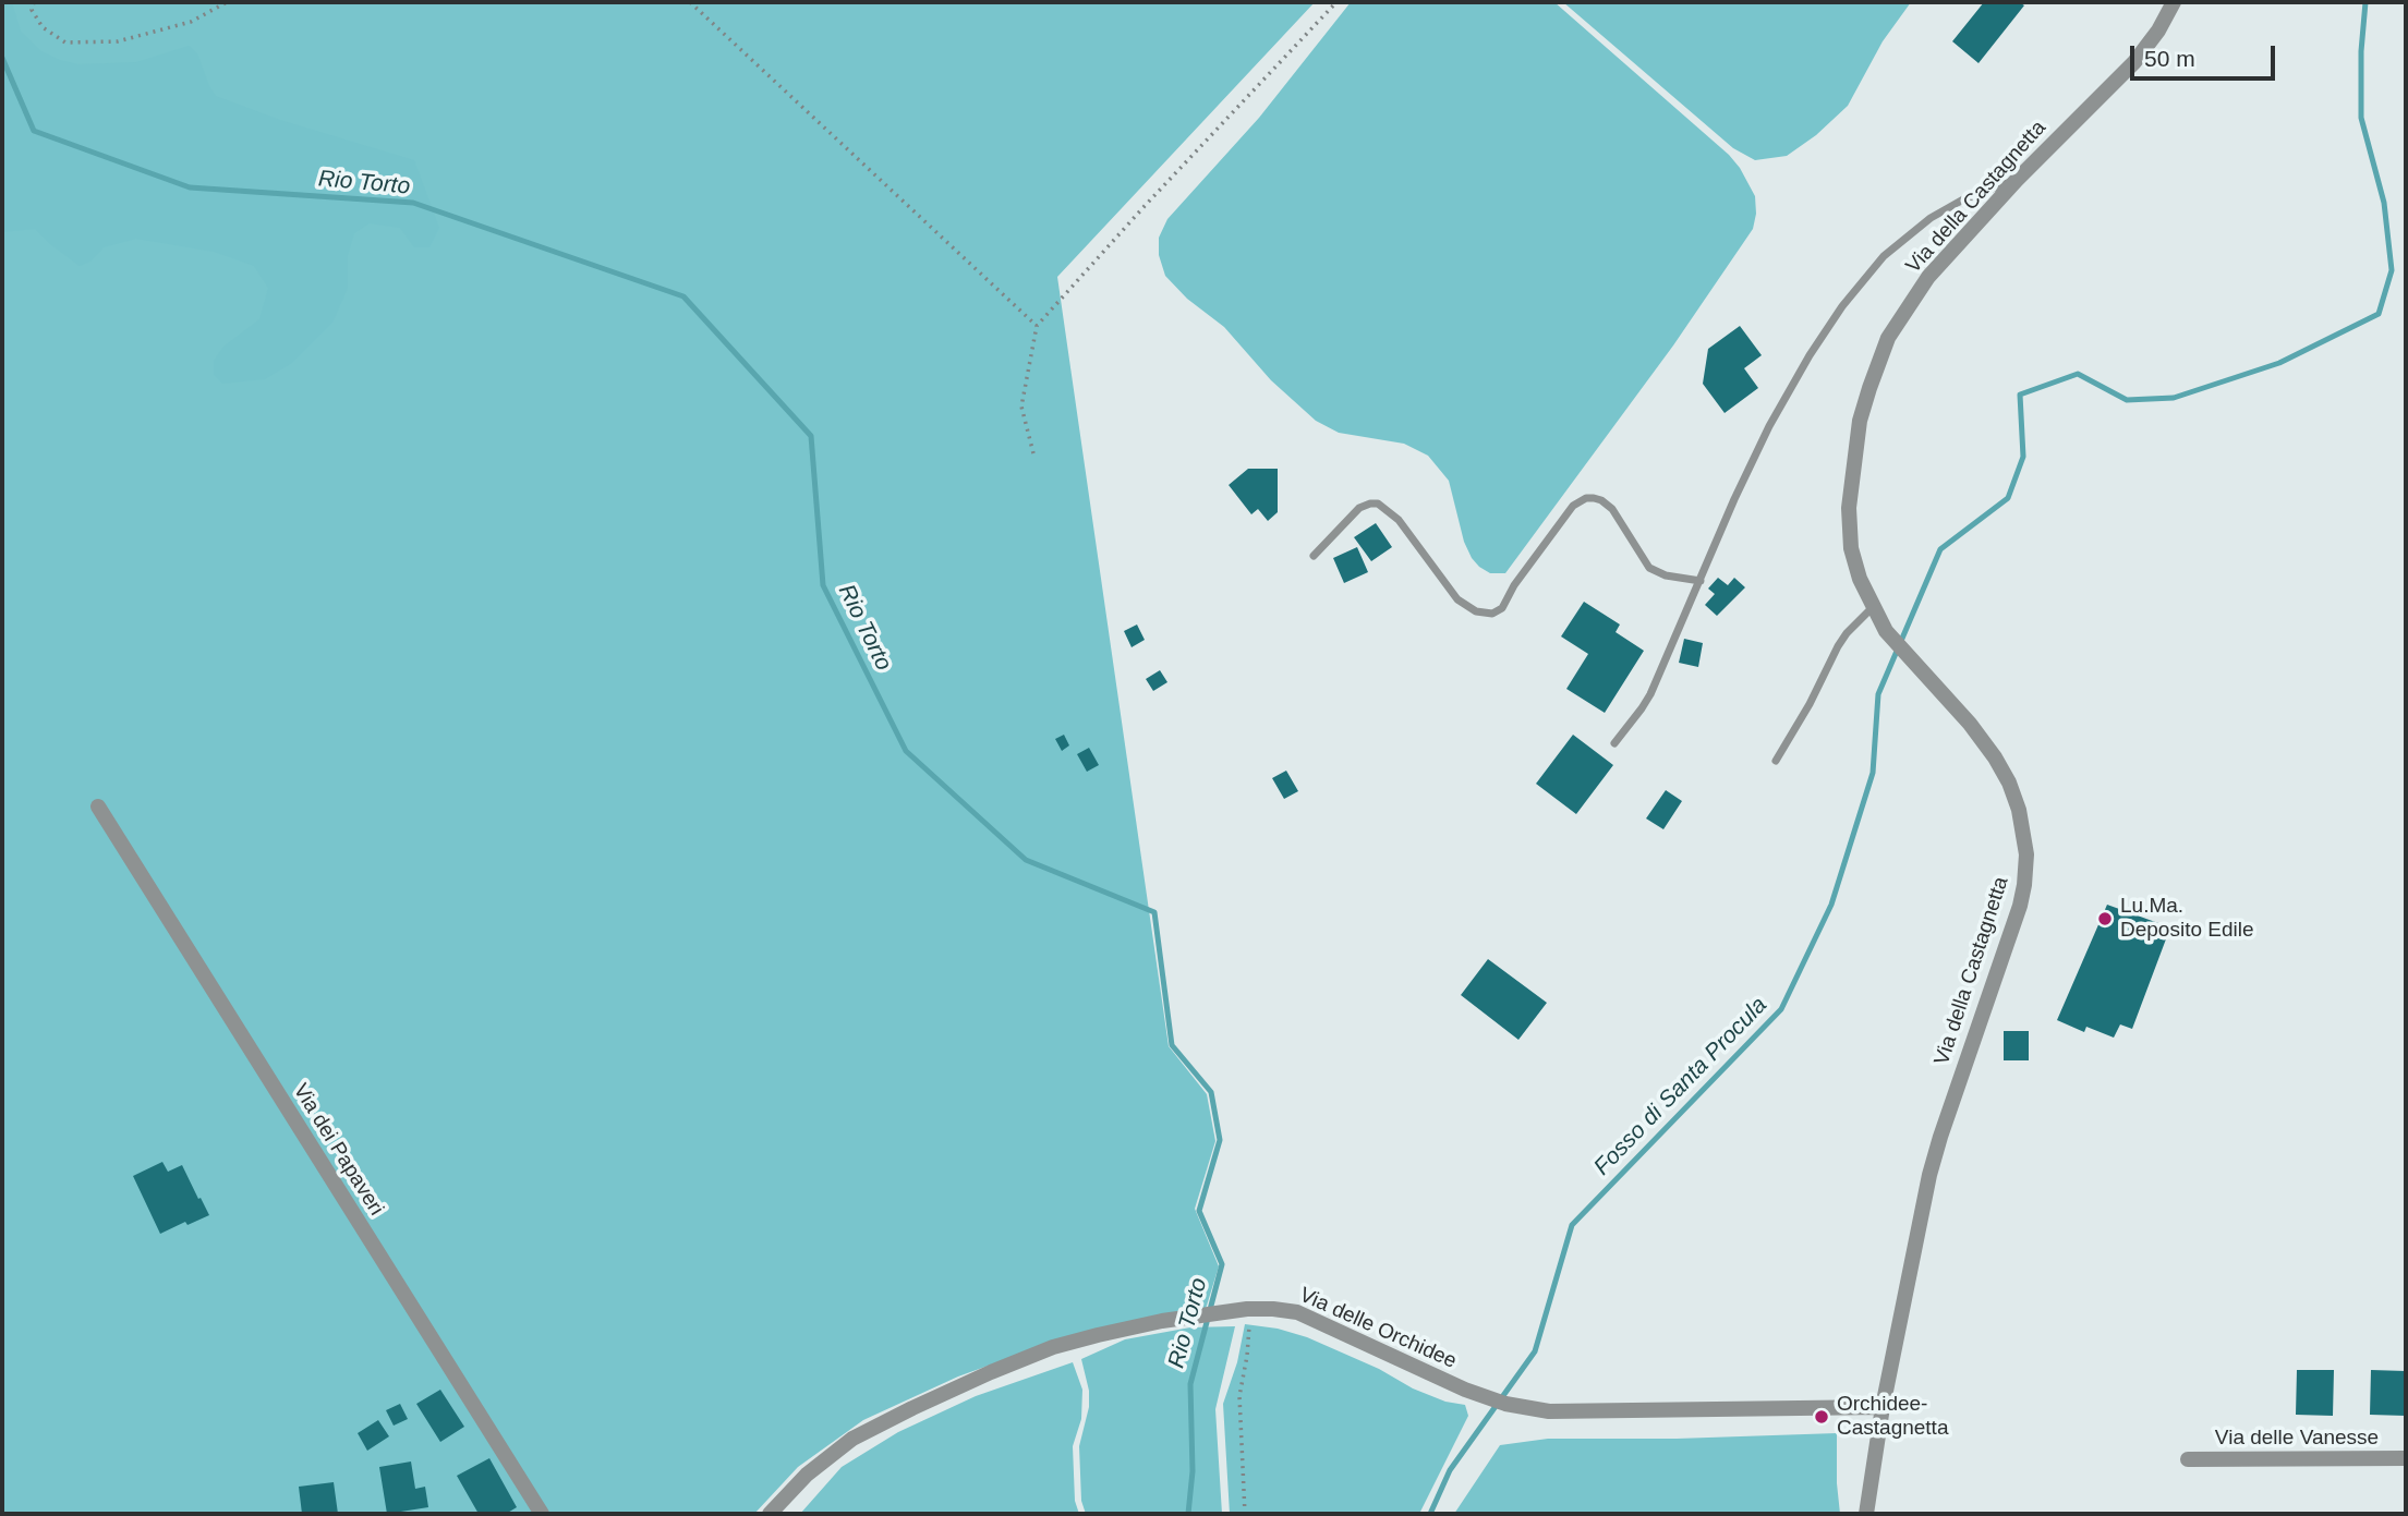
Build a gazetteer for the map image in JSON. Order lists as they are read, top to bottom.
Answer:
{
  "streets": {
    "street": [
      "Via della Castagnetta",
      "Via dei Papaveri",
      "Via delle Orchidee",
      "Via delle Vanesse"
    ]
  },
  "crossings": [
    ["Via della Castagnetta", "Via delle Orchidee"]
  ],
  "water": ["Rio Torto", "Fosso di Santa Procula"],
  "places": ["Lu.Ma. Deposito Edile", "Orchidee- Castagnetta"],
  "scale_bar": "50 m"
}
